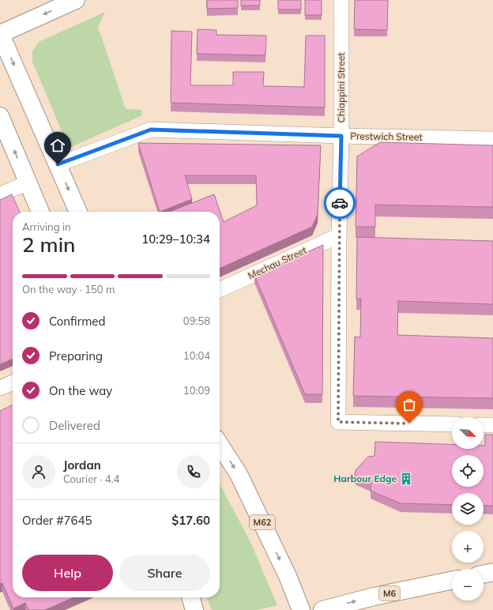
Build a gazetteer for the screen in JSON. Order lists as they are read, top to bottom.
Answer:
{
  "streets": {
    "main road": ["M62", "M6"],
    "street": ["Chiappini Street", "Prestwich Street", "Mechau Street"]
  },
  "crossings": [
    ["Chiappini Street", "Prestwich Street"],
    ["Chiappini Street", "Mechau Street"]
  ],
  "places": {
    "building": ["Harbour Edge"]
  },
  "north": "bottom right",
  "page": {
    "heading": ["2 min", "Arriving in", "10:29–10:34"],
    "panel": [
      "Jordan",
      "Courier · 4.4",
      "Order #7645",
      "$17.60"
    ],
    "bar": "On the way · 150 m",
    "list": [
      ["Confirmed", "09:58"],
      ["Preparing", "10:04"],
      ["On the way", "10:09"],
      "Delivered"
    ],
    "map_buttons": ["+", "−"],
    "buttons": ["Help", "Share"]
  }
}
